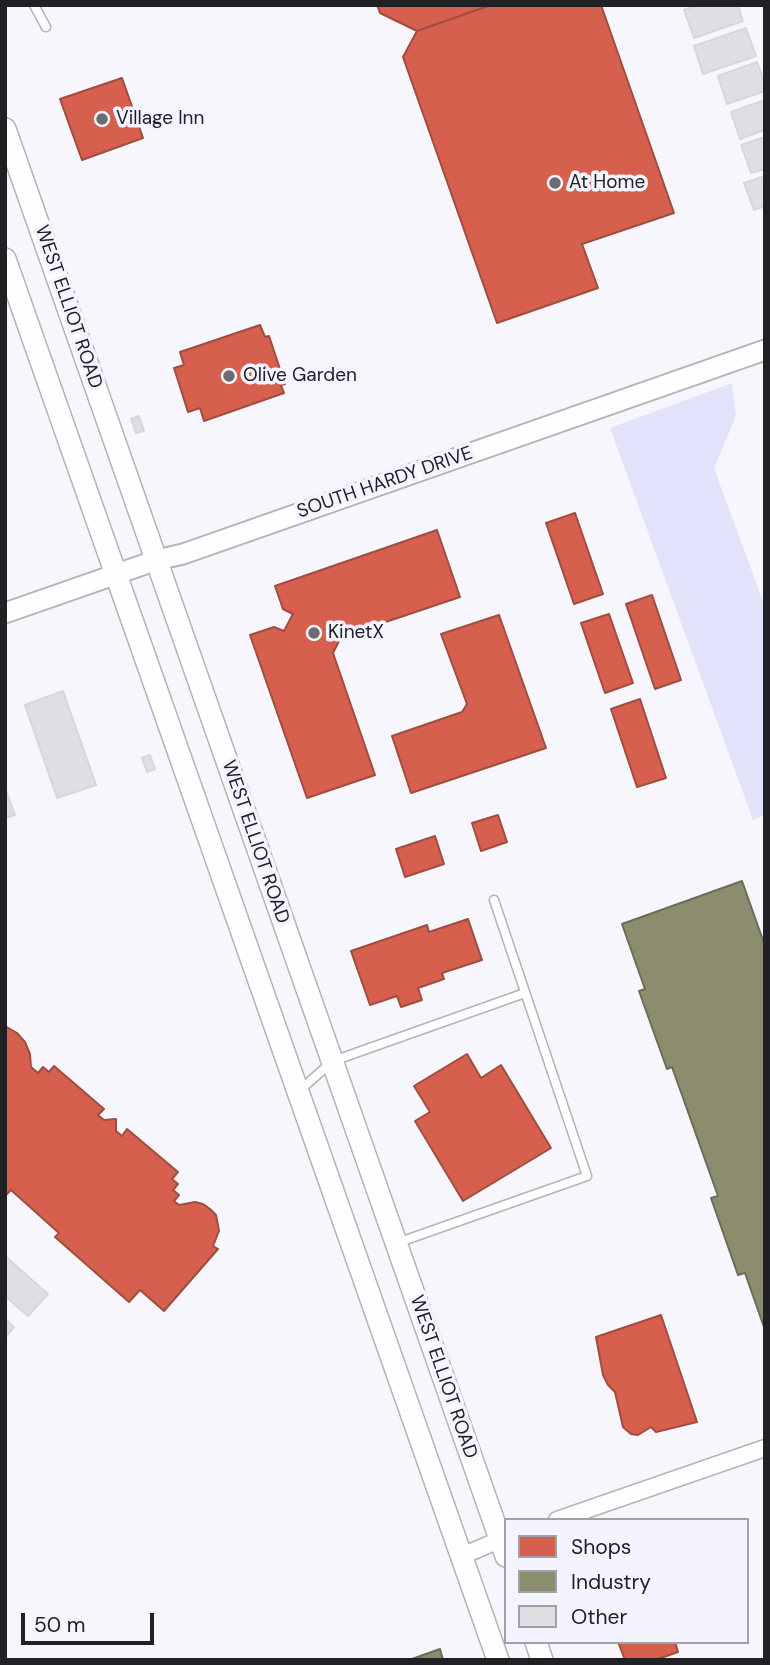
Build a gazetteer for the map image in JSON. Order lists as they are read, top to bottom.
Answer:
{
  "streets": {
    "main road": ["WEST ELLIOT ROAD"],
    "street": ["SOUTH HARDY DRIVE"]
  },
  "crossings": [
    ["WEST ELLIOT ROAD", "SOUTH HARDY DRIVE"]
  ],
  "places": [
    "Village Inn",
    "At Home",
    "Olive Garden",
    "KinetX"
  ],
  "legend": ["Shops", "Industry", "Other"],
  "scale_bar": "50 m"
}
